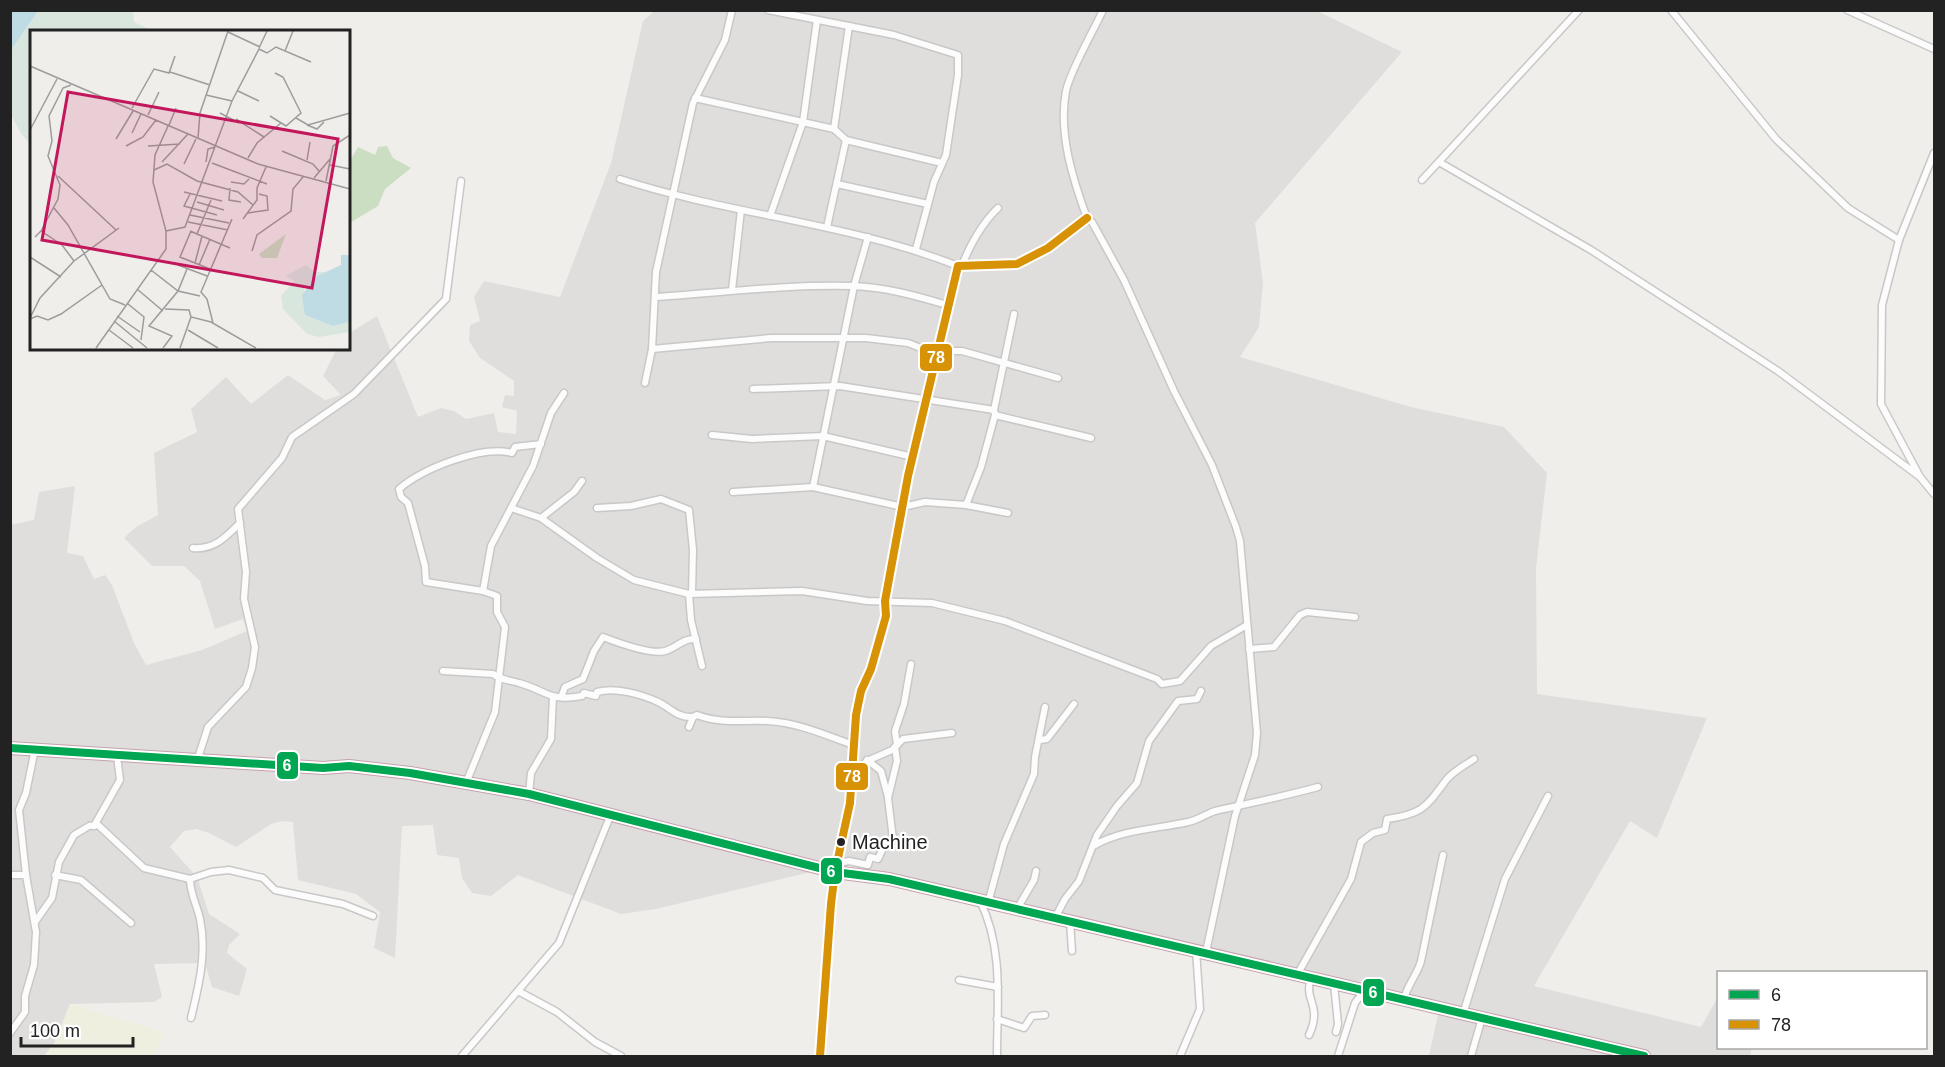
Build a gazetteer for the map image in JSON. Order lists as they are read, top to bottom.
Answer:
{
  "places": ["Machine"],
  "lines": ["transit line 78", "transit line 6"],
  "legend": ["6", "78"],
  "scale_bar": "100 m"
}
